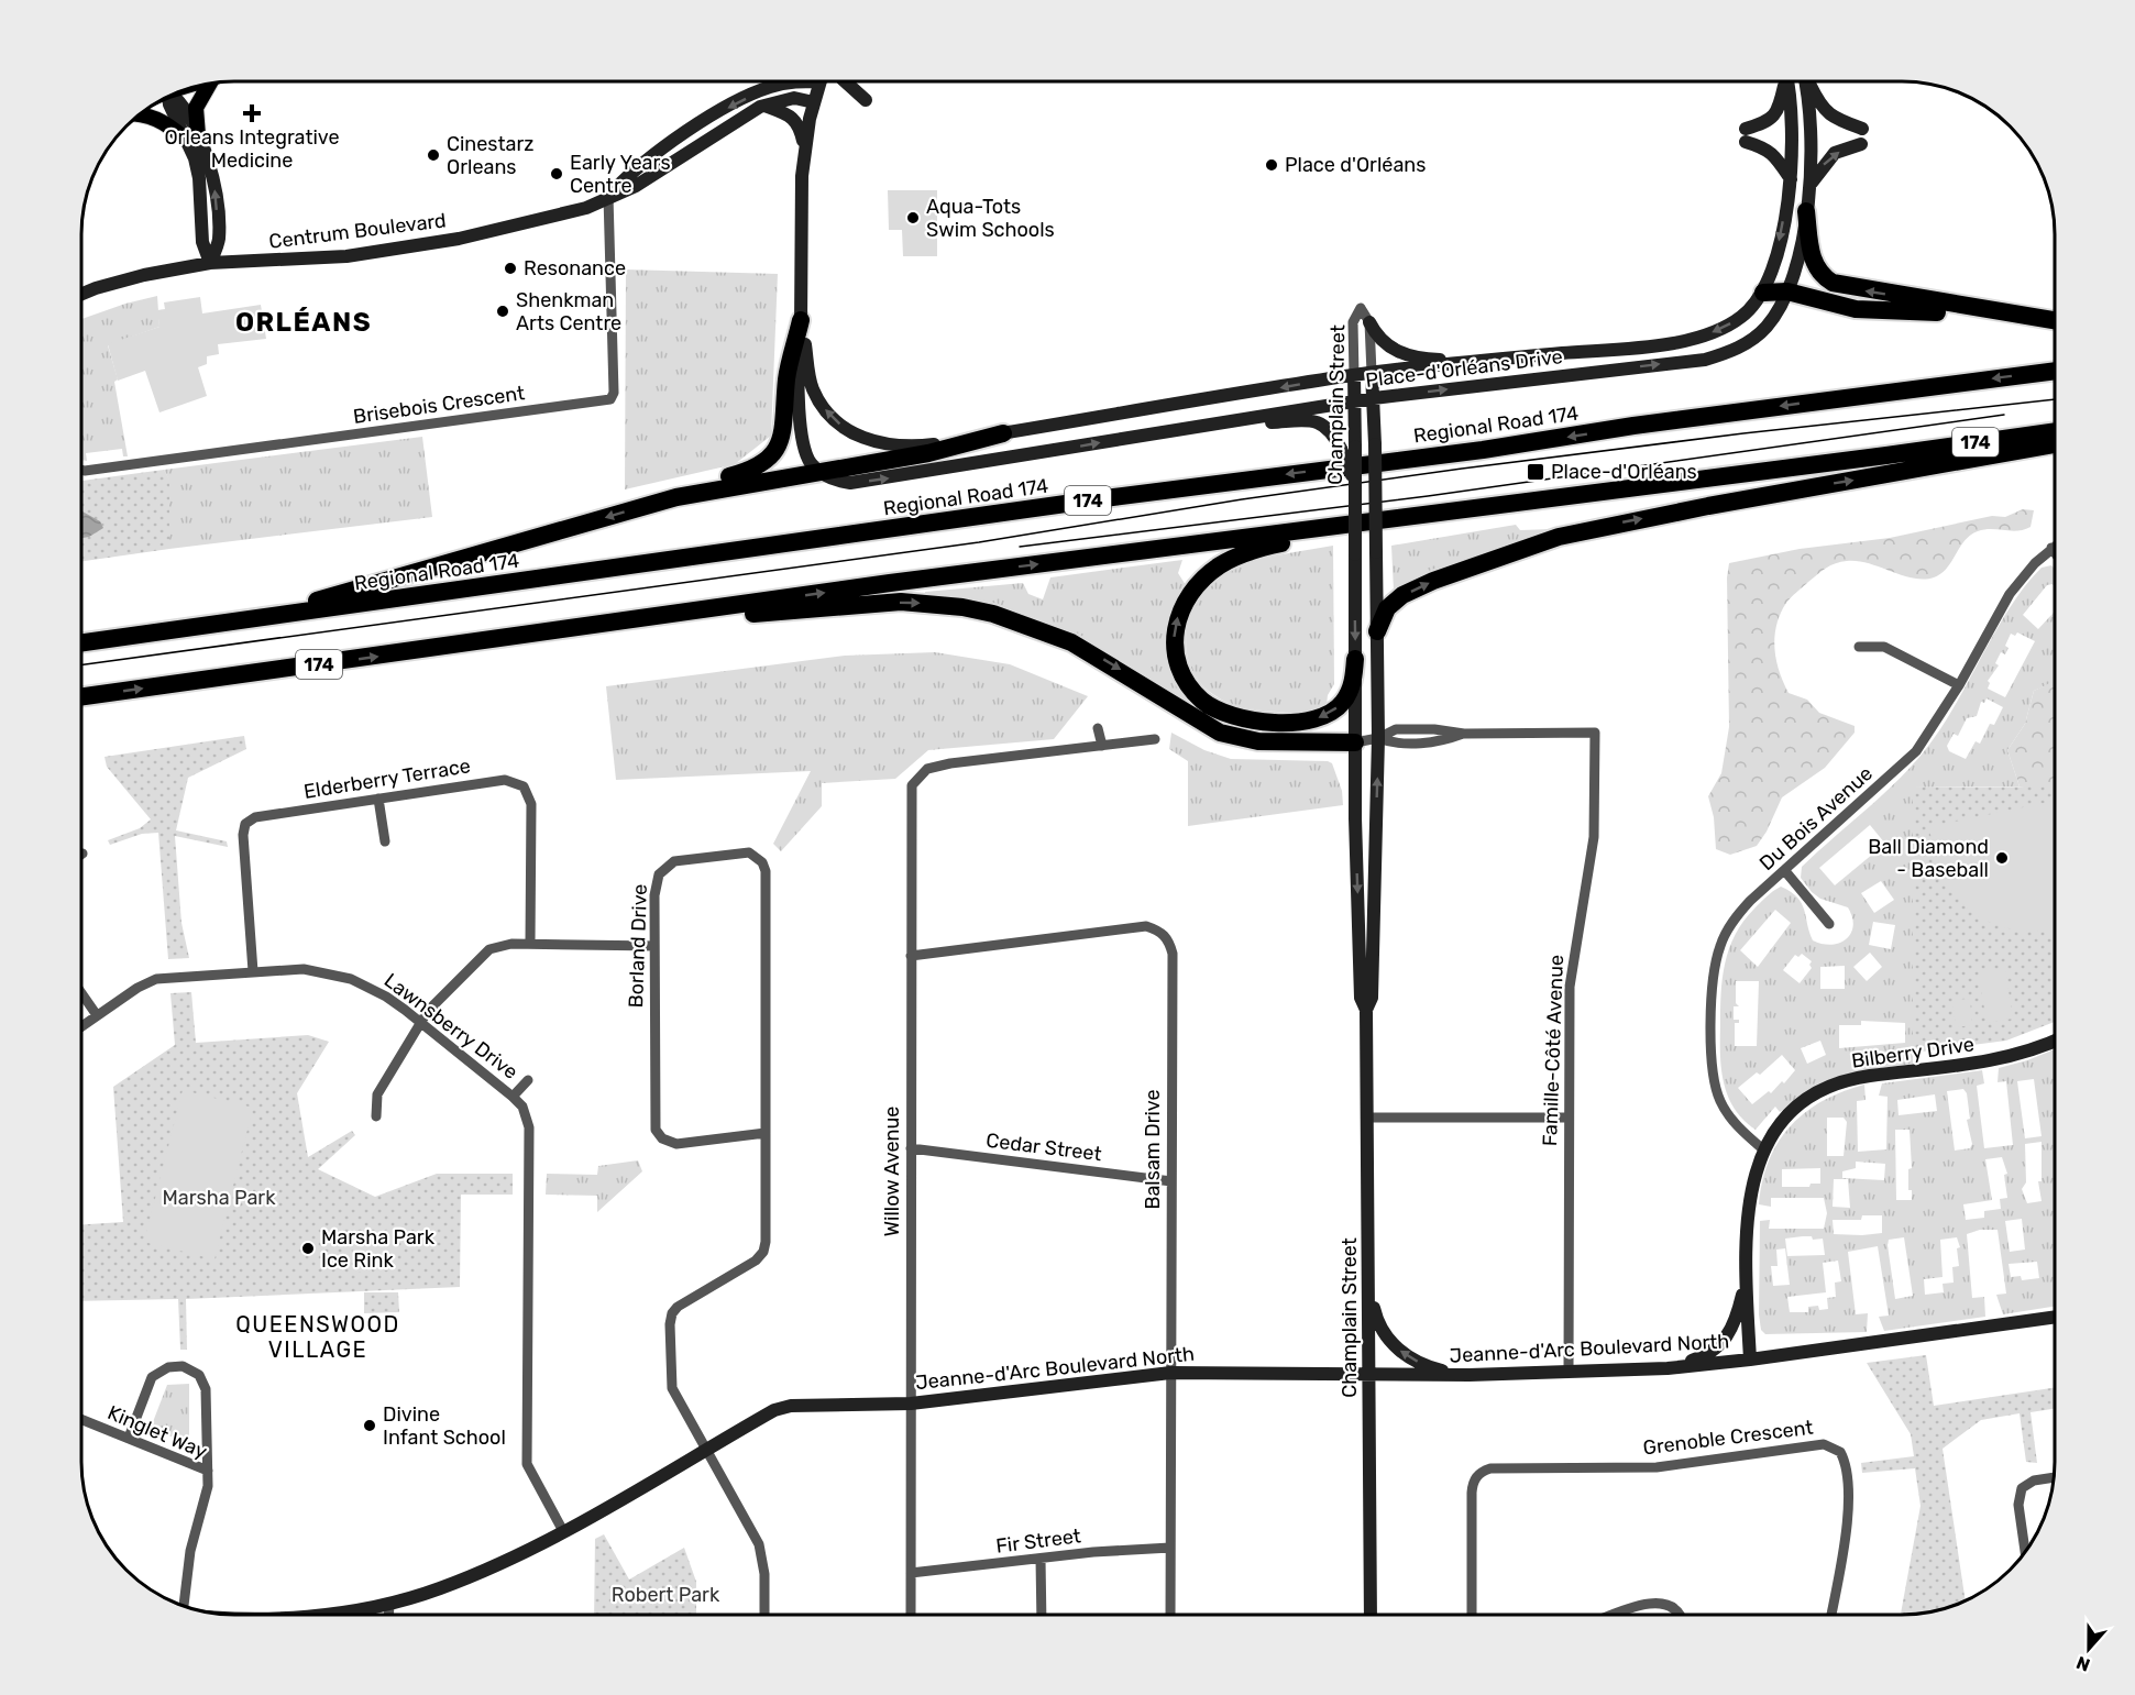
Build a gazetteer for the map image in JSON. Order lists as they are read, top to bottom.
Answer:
{
  "streets": {
    "highway": ["Regional Road 174", "174"],
    "main road": [
      "Centrum Boulevard",
      "Place-d'Orléans Drive",
      "Champlain Street",
      "Bilberry Drive",
      "Jeanne-d'Arc Boulevard North"
    ],
    "street": [
      "Brisebois Crescent",
      "Elderberry Terrace",
      "Du Bois Avenue",
      "Borland Drive",
      "Lawnsberry Drive",
      "Famille-Côté Avenue",
      "Cedar Street",
      "Balsam Drive",
      "Willow Avenue",
      "Kinglet Way",
      "Grenoble Crescent",
      "Fir Street"
    ]
  },
  "crossings": [
    ["Centrum Boulevard", "Place-d'Orléans Drive"],
    ["Centrum Boulevard", "Brisebois Crescent"],
    ["Place-d'Orléans Drive", "Champlain Street"],
    ["Champlain Street", "Famille-Côté Avenue"],
    ["Champlain Street", "Jeanne-d'Arc Boulevard North"],
    ["Elderberry Terrace", "Lawnsberry Drive"],
    ["Du Bois Avenue", "Bilberry Drive"],
    ["Borland Drive", "Jeanne-d'Arc Boulevard North"],
    ["Lawnsberry Drive", "Jeanne-d'Arc Boulevard North"],
    ["Famille-Côté Avenue", "Jeanne-d'Arc Boulevard North"],
    ["Bilberry Drive", "Jeanne-d'Arc Boulevard North"],
    ["Cedar Street", "Balsam Drive"],
    ["Cedar Street", "Willow Avenue"],
    ["Balsam Drive", "Willow Avenue"],
    ["Balsam Drive", "Jeanne-d'Arc Boulevard North"],
    ["Balsam Drive", "Fir Street"],
    ["Willow Avenue", "Jeanne-d'Arc Boulevard North"],
    ["Willow Avenue", "Fir Street"]
  ],
  "districts": ["ORLÉANS", "QUEENSWOOD VILLAGE"],
  "parks": ["Marsha Park", "Robert Park"],
  "places": {
    "health": ["Orleans Integrative Medicine"],
    "other": [
      "Cinestarz Orleans",
      "Place d'Orléans",
      "Early Years Centre",
      "Aqua-Tots Swim Schools",
      "Resonance",
      "Shenkman Arts Centre",
      "Ball Diamond - Baseball",
      "Marsha Park Ice Rink",
      "Divine Infant School"
    ],
    "transit": ["Place-d'Orléans"]
  },
  "north": "bottom"
}
